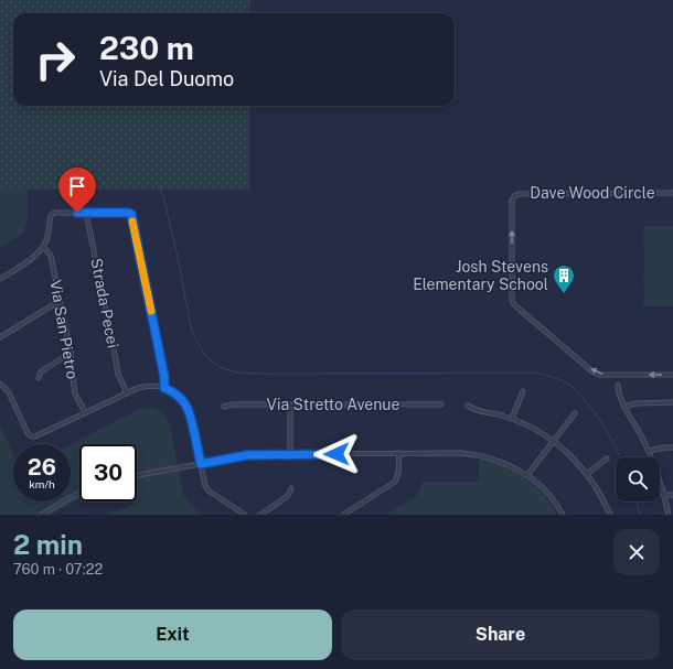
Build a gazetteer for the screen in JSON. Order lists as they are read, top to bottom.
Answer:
{
  "streets": {
    "street": [
      "Dave Wood Circle",
      "Strada Pecei",
      "Via San Pietro",
      "Via Stretto Avenue"
    ]
  },
  "places": {
    "building": ["Josh Stevens Elementary School"]
  },
  "page": {
    "turn": ["230 m", "Via Del Duomo"],
    "speed": "26 km/h",
    "limit": "30",
    "heading": ["2 min", "760 m · 07:22"],
    "buttons": ["Exit", "Share"]
  }
}
